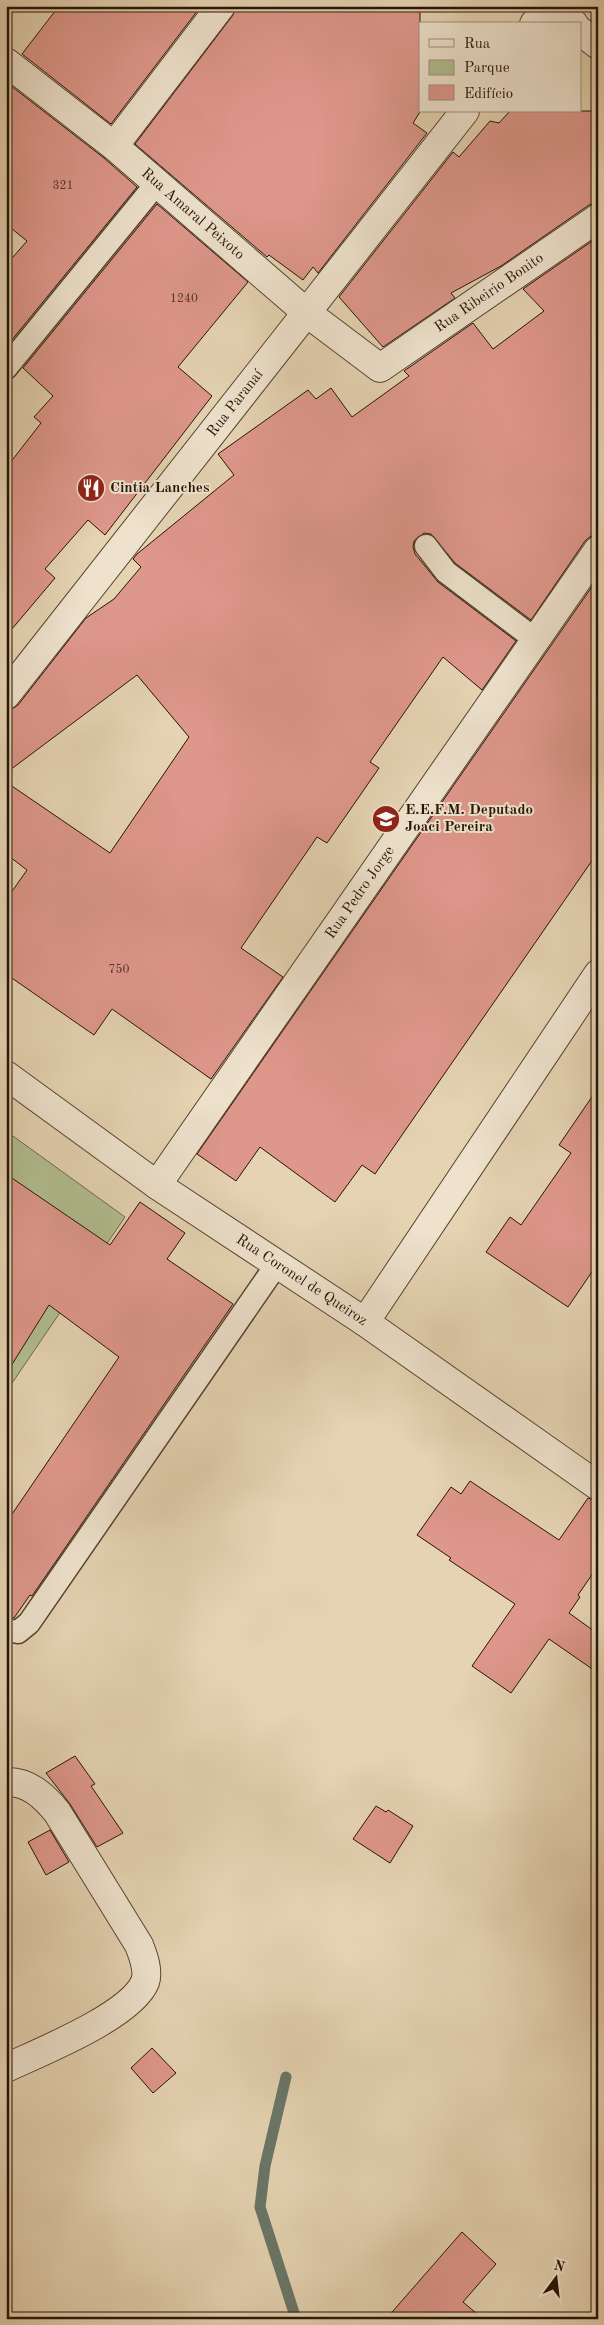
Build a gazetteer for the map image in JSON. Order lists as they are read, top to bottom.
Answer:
{
  "streets": {
    "street": [
      "Rua Amaral Peixoto",
      "Rua Ribeirio Bonito",
      "Rua Paranaí",
      "Rua Pedro Jorge",
      "Rua Coronel de Queiroz"
    ]
  },
  "crossings": [
    ["Rua Amaral Peixoto", "Rua Ribeirio Bonito"],
    ["Rua Amaral Peixoto", "Rua Paranaí"],
    ["Rua Pedro Jorge", "Rua Coronel de Queiroz"]
  ],
  "places": {
    "restaurant": ["Cintia Lanches"],
    "school or university": ["E.E.F.M. Deputado Joaci Pereira"]
  },
  "house_numbers": ["321", "1240", "750"],
  "legend": ["Rua", "Parque", "Edifício"],
  "north": "top"
}
